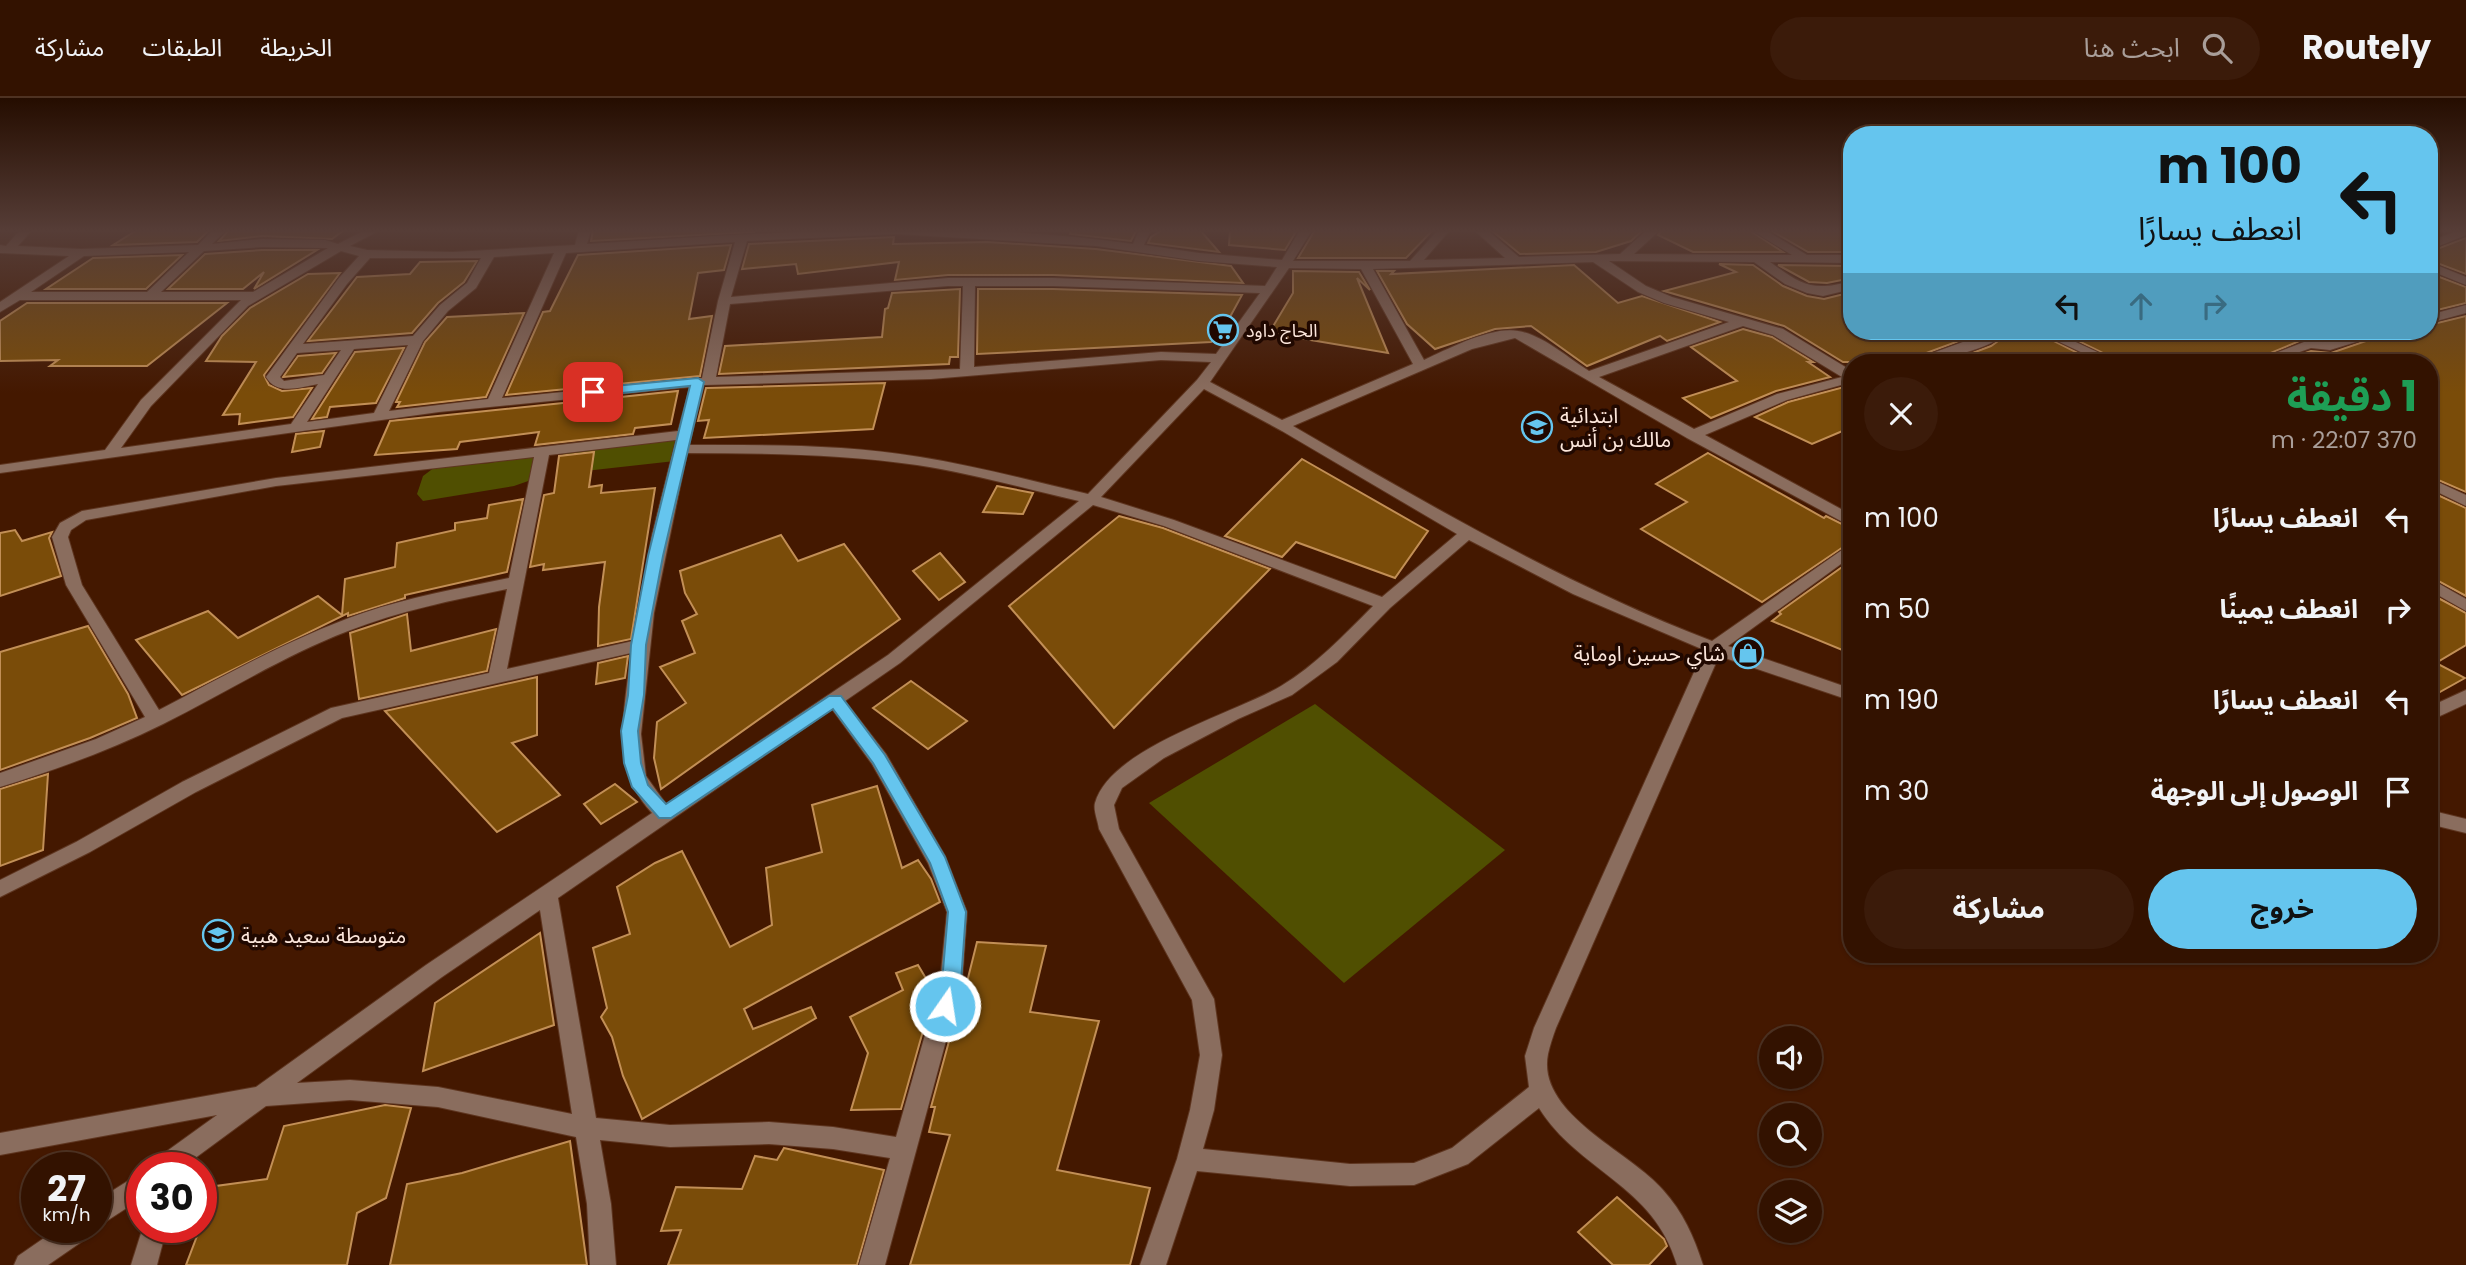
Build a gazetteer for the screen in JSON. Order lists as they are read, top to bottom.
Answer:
{
  "places": {
    "supermarket": ["الحاج داود"],
    "school or university": ["ابتدائية مالك بن أنس", "متوسطة سعيد هبية"],
    "shop": ["شاي حسين اوماية"]
  },
  "page": {
    "header": "Routely",
    "search": "ابحث هنا",
    "nav": ["الخريطة", "الطبقات", "مشاركة"],
    "turn": ["100 m", "انعطف يسارًا"],
    "heading": ["1 دقيقة", "370 m · 22:07"],
    "list": [
      {
        "name": "انعطف يسارًا",
        "value": "100 m"
      },
      {
        "name": "انعطف يمينًا",
        "value": "50 m"
      },
      {
        "name": "انعطف يسارًا",
        "value": "190 m"
      },
      {
        "name": "الوصول إلى الوجهة",
        "value": "30 m"
      }
    ],
    "buttons": ["خروج", "مشاركة"],
    "speed": "27 km/h",
    "limit": "30"
  }
}
